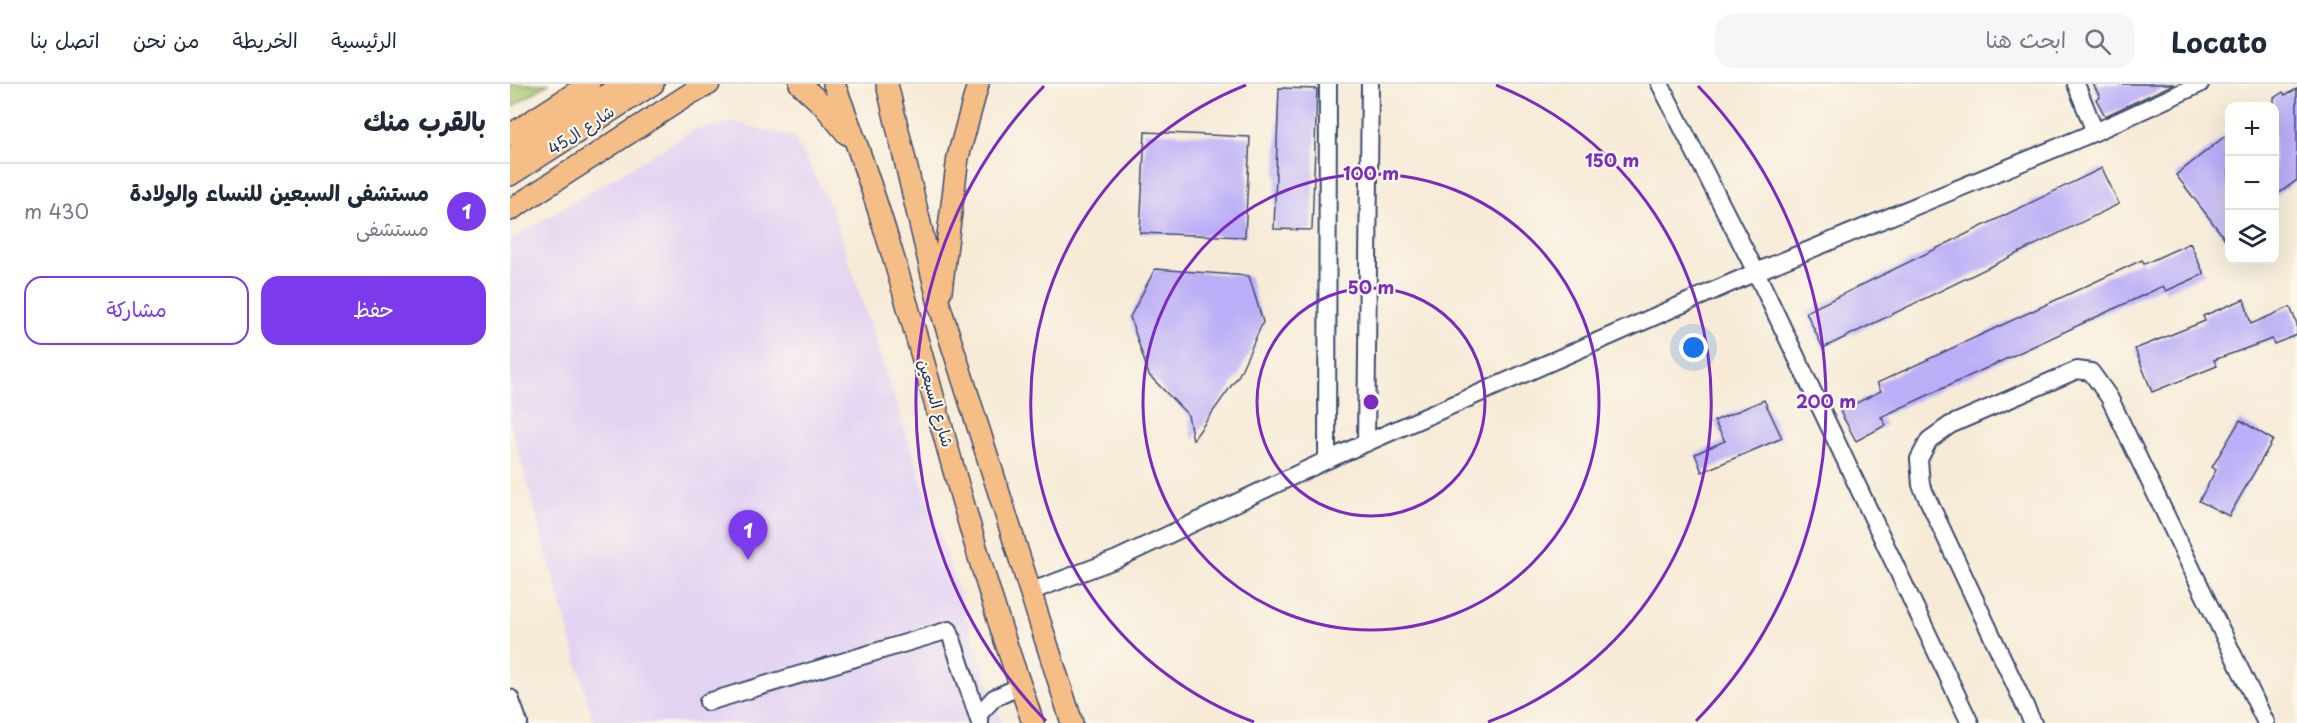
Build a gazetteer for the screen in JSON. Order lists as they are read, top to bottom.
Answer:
{
  "streets": {
    "main road": ["شارع ال45", "شارع السبعين"]
  },
  "page": {
    "header": "Locato",
    "search": "ابحث هنا",
    "nav": [
      "الرئيسية",
      "الخريطة",
      "من نحن",
      "اتصل بنا"
    ],
    "heading": "بالقرب منك",
    "map_buttons": ["+", "−"],
    "list": [
      {
        "mark": "1",
        "name": "مستشفى السبعين للنساء والولادة",
        "note": "مستشفى",
        "value": "430 m"
      }
    ],
    "buttons": ["حفظ", "مشاركة"],
    "pins": "1"
  },
  "rings": [
    "150 m",
    "100 m",
    "50 m",
    "200 m"
  ]
}
